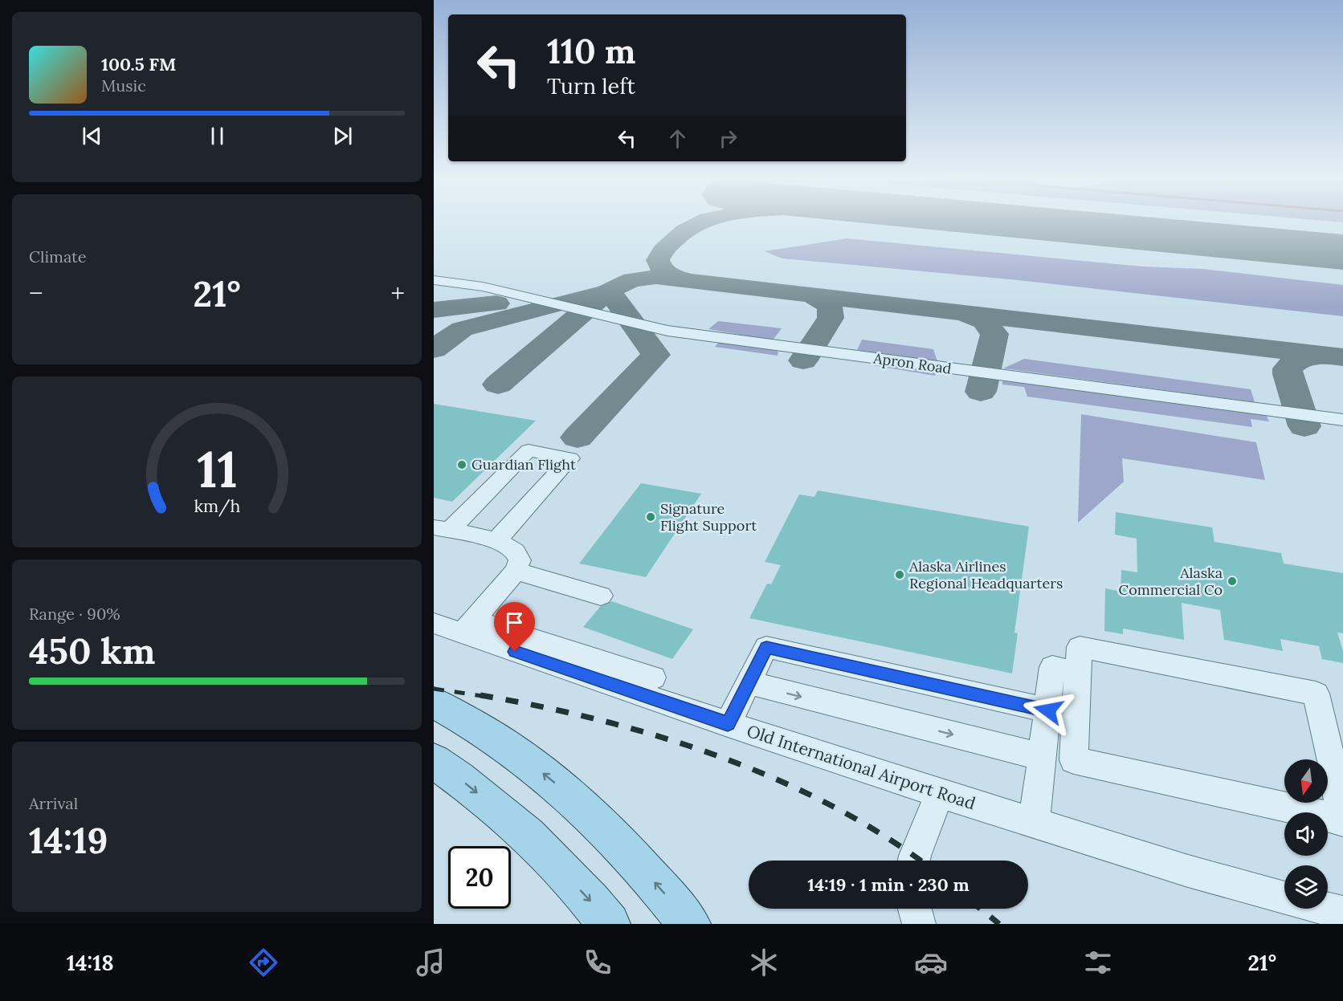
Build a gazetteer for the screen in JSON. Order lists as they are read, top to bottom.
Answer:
{
  "streets": {
    "street": ["Apron Road", "Old International Airport Road"]
  },
  "places": [
    "Guardian Flight",
    "Signature Flight Support",
    "Alaska Airlines Regional Headquarters",
    "Alaska Commercial Co"
  ],
  "north": "bottom",
  "page": {
    "turn": ["110 m", "Turn left"],
    "song": ["100.5 FM", "Music"],
    "tile": [
      "Climate",
      ["Range · 90%", "450 km"],
      ["Arrival", "14:19"]
    ],
    "heat": ["−", "21°", "+"],
    "limit": "20",
    "trip": "14:19 · 1 min · 230 m",
    "tabs": ["14:18", "21°"],
    "gauge": ["11", "km/h"]
  }
}
